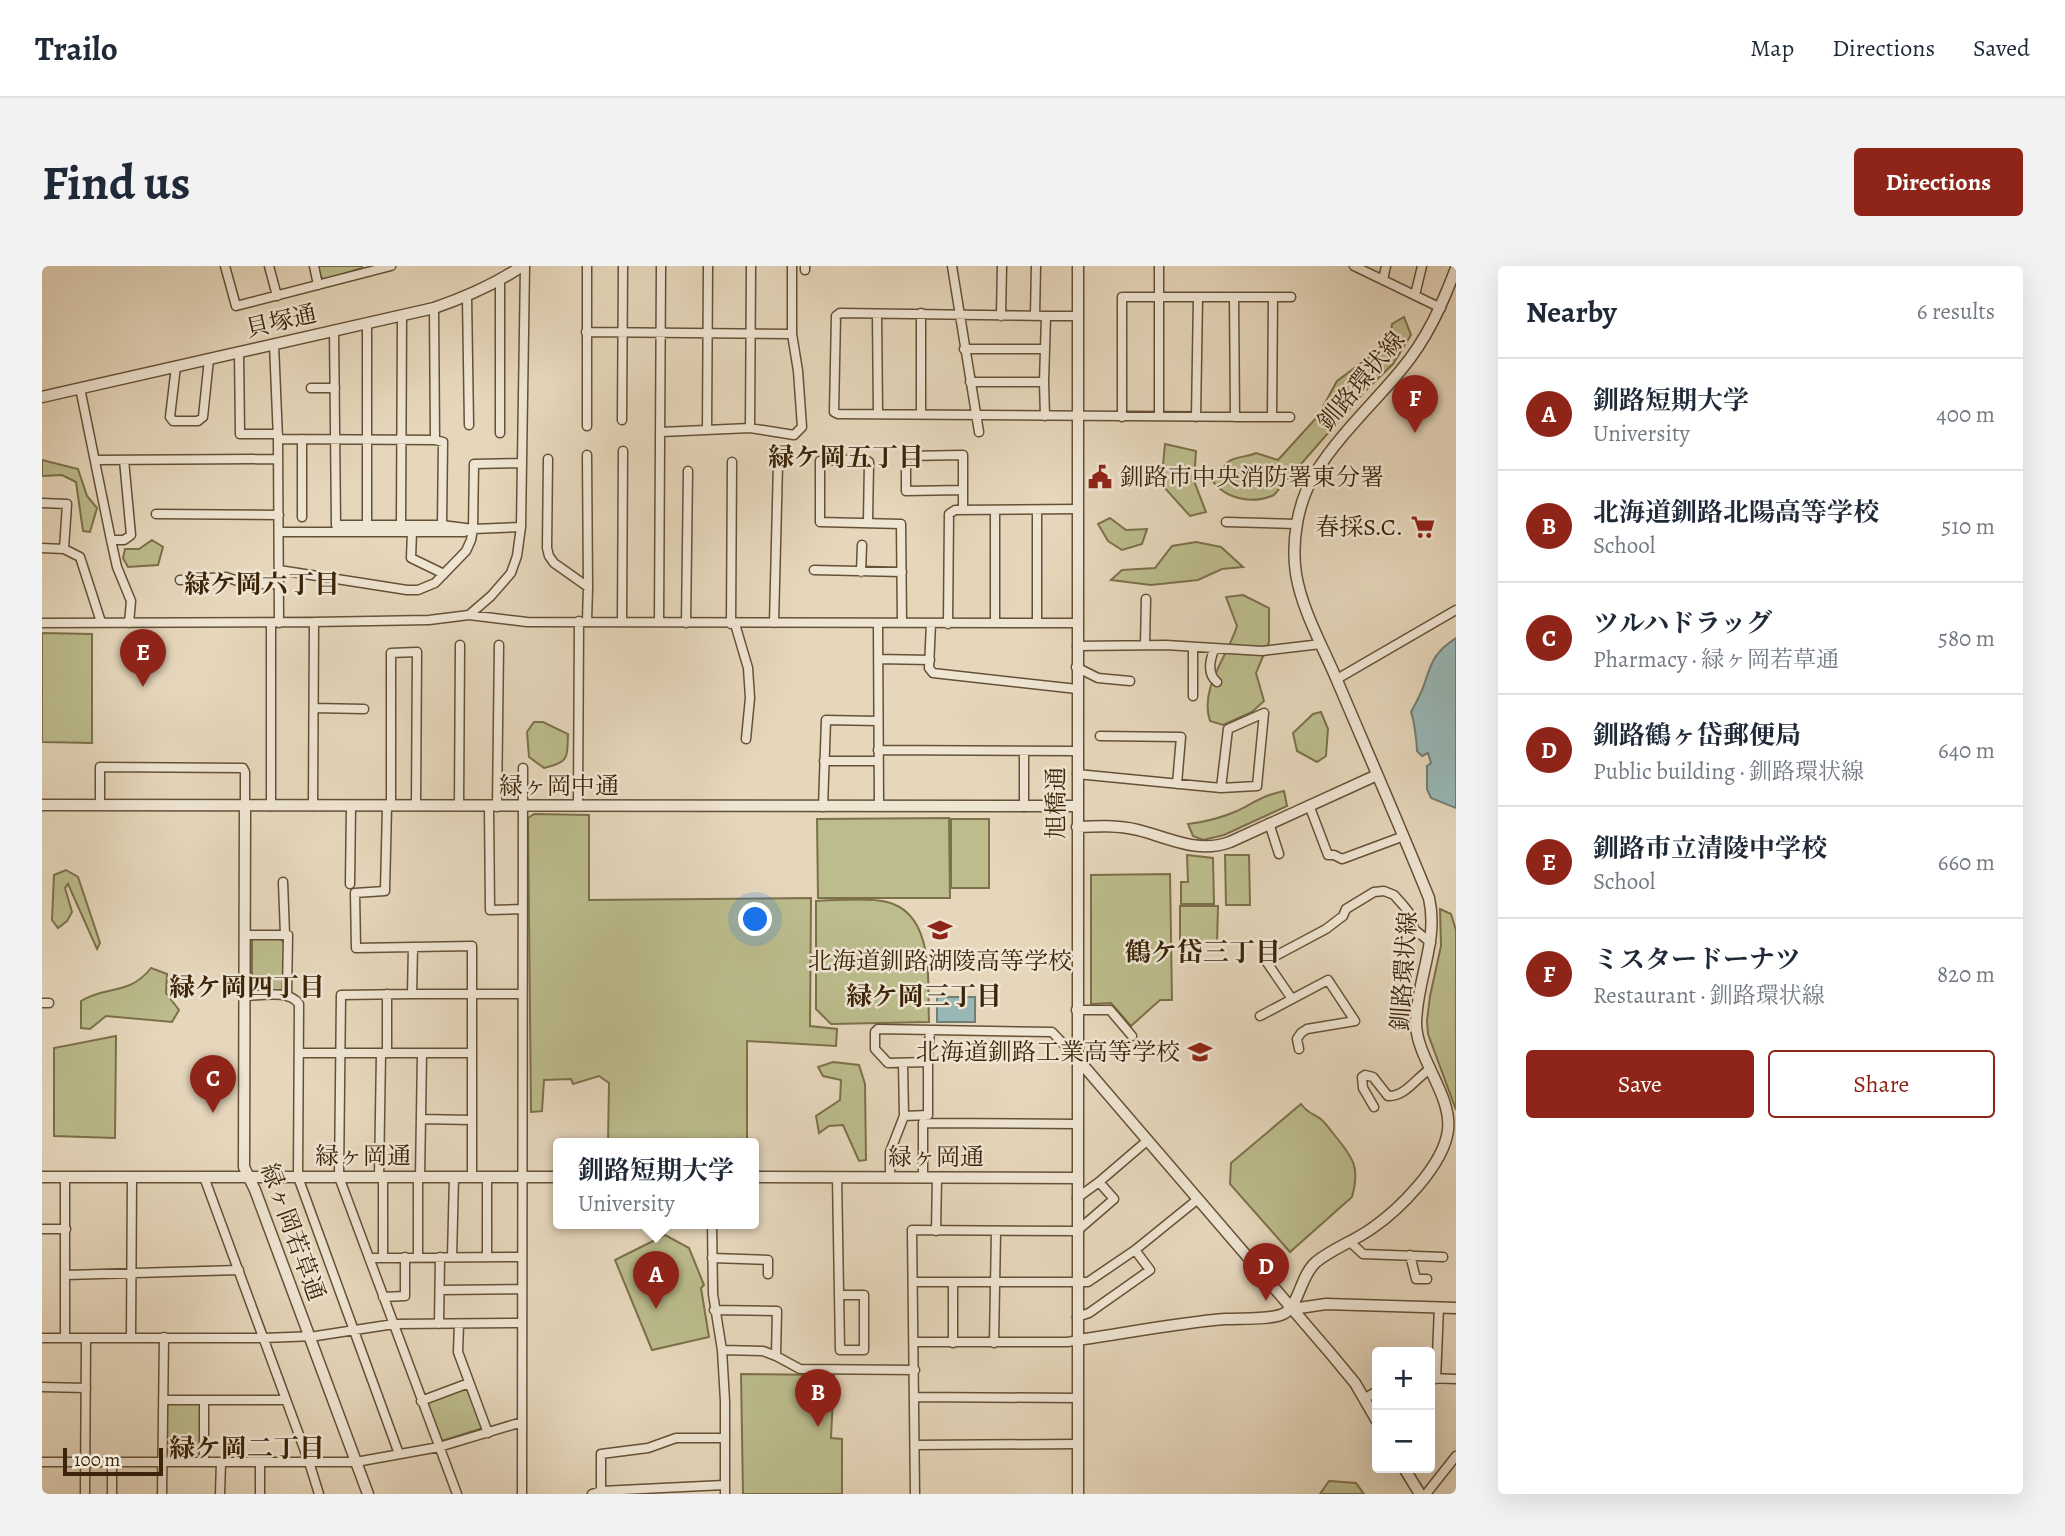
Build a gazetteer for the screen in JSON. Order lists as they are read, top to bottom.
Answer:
{
  "streets": {
    "street": [
      "貝塚通",
      "釧路環状線",
      "緑ヶ岡中通",
      "旭橋通",
      "緑ヶ岡通",
      "緑ヶ岡若草通"
    ]
  },
  "crossings": [
    ["緑ヶ岡中通", "旭橋通"],
    ["緑ヶ岡中通", "緑ヶ岡若草通"],
    ["旭橋通", "緑ヶ岡通"],
    ["緑ヶ岡通", "緑ヶ岡若草通"]
  ],
  "districts": [
    "緑ケ岡五丁目",
    "緑ケ岡六丁目",
    "鶴ケ岱三丁目",
    "緑ケ岡四丁目",
    "緑ケ岡三丁目",
    "緑ケ岡二丁目"
  ],
  "places": {
    "public building": ["釧路市中央消防署東分署"],
    "supermarket": ["春採S.C."],
    "school or university": ["北海道釧路湖陵高等学校", "北海道釧路工業高等学校"]
  },
  "scale_bar": "100 m",
  "page": {
    "header": "Trailo",
    "nav": ["Map", "Directions", "Saved"],
    "buttons": [
      "Directions",
      ["Save", "Share"]
    ],
    "title": "Find us",
    "heading": ["Nearby", "6 results"],
    "list": [
      {
        "mark": "A",
        "name": "釧路短期大学",
        "note": "University",
        "value": "400 m"
      },
      {
        "mark": "B",
        "name": "北海道釧路北陽高等学校",
        "note": "School",
        "value": "510 m"
      },
      {
        "mark": "C",
        "name": "ツルハドラッグ",
        "note": "Pharmacy · 緑ヶ岡若草通",
        "value": "580 m"
      },
      {
        "mark": "D",
        "name": "釧路鶴ヶ岱郵便局",
        "note": "Public building · 釧路環状線",
        "value": "640 m"
      },
      {
        "mark": "E",
        "name": "釧路市立清陵中学校",
        "note": "School",
        "value": "660 m"
      },
      {
        "mark": "F",
        "name": "ミスタードーナツ",
        "note": "Restaurant · 釧路環状線",
        "value": "820 m"
      }
    ],
    "pins": [
      "F",
      "E",
      "C",
      "D",
      "A",
      "B"
    ],
    "popup": ["釧路短期大学", "University"],
    "map_buttons": ["+", "−"],
    "scale": "100 m"
  }
}
